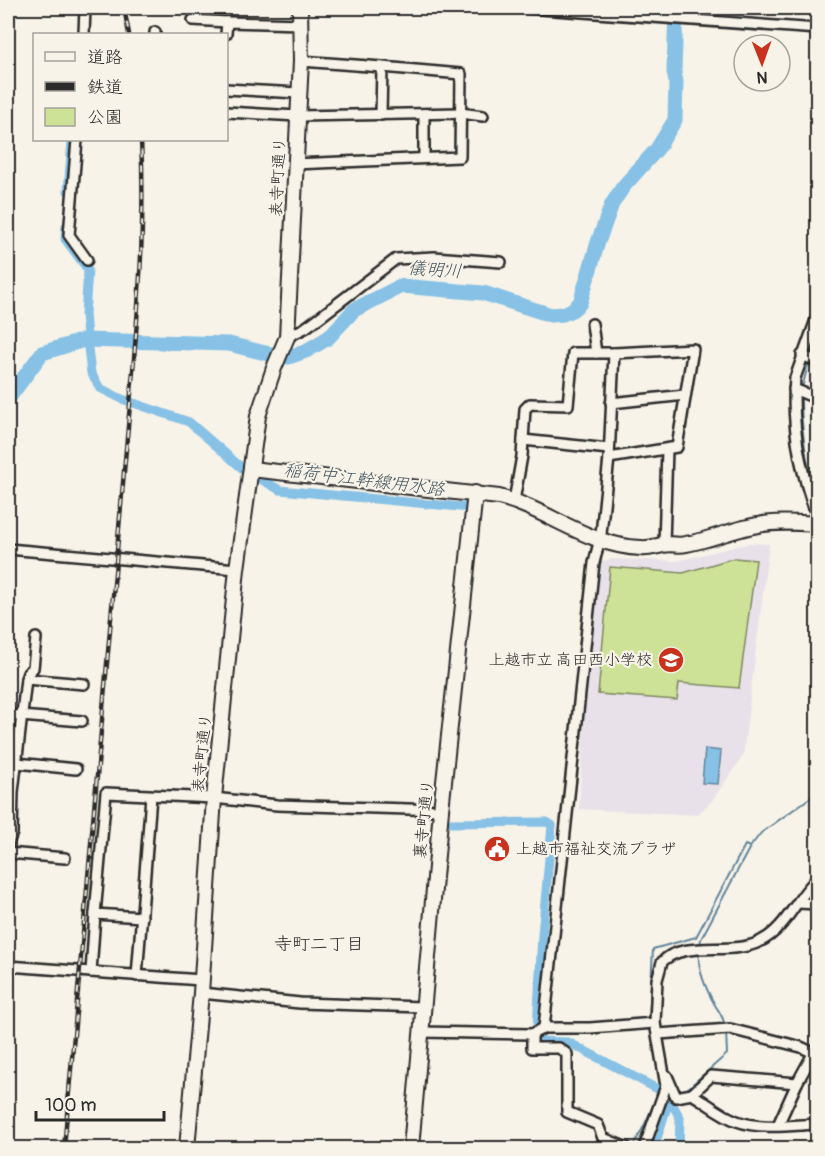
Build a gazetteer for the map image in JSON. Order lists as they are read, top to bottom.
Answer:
{
  "streets": {
    "street": ["表寺町通り", "裏寺町通り"]
  },
  "districts": ["寺町二丁目"],
  "water": ["儀明川", "稲荷中江幹線用水路"],
  "places": {
    "school or university": ["上越市立 高田西小学校"],
    "public building": ["上越市福祉交流プラザ"]
  },
  "legend": ["道路", "鉄道", "公園"],
  "scale_bar": "100 m",
  "north": "bottom"
}
